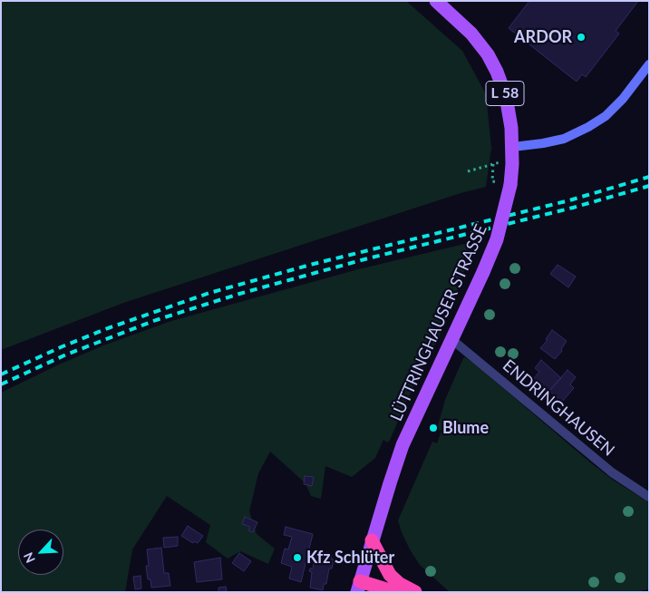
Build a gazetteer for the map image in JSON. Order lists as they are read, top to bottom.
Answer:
{
  "streets": {
    "main road": ["L 58", "LÜTTRINGHAUSER STRASSE"],
    "street": ["ENDRINGHAUSEN"]
  },
  "crossings": [
    ["L 58", "LÜTTRINGHAUSER STRASSE"],
    ["LÜTTRINGHAUSER STRASSE", "ENDRINGHAUSEN"]
  ],
  "places": ["ARDOR", "Blume", "Kfz Schlüter"],
  "north": "bottom left"
}
